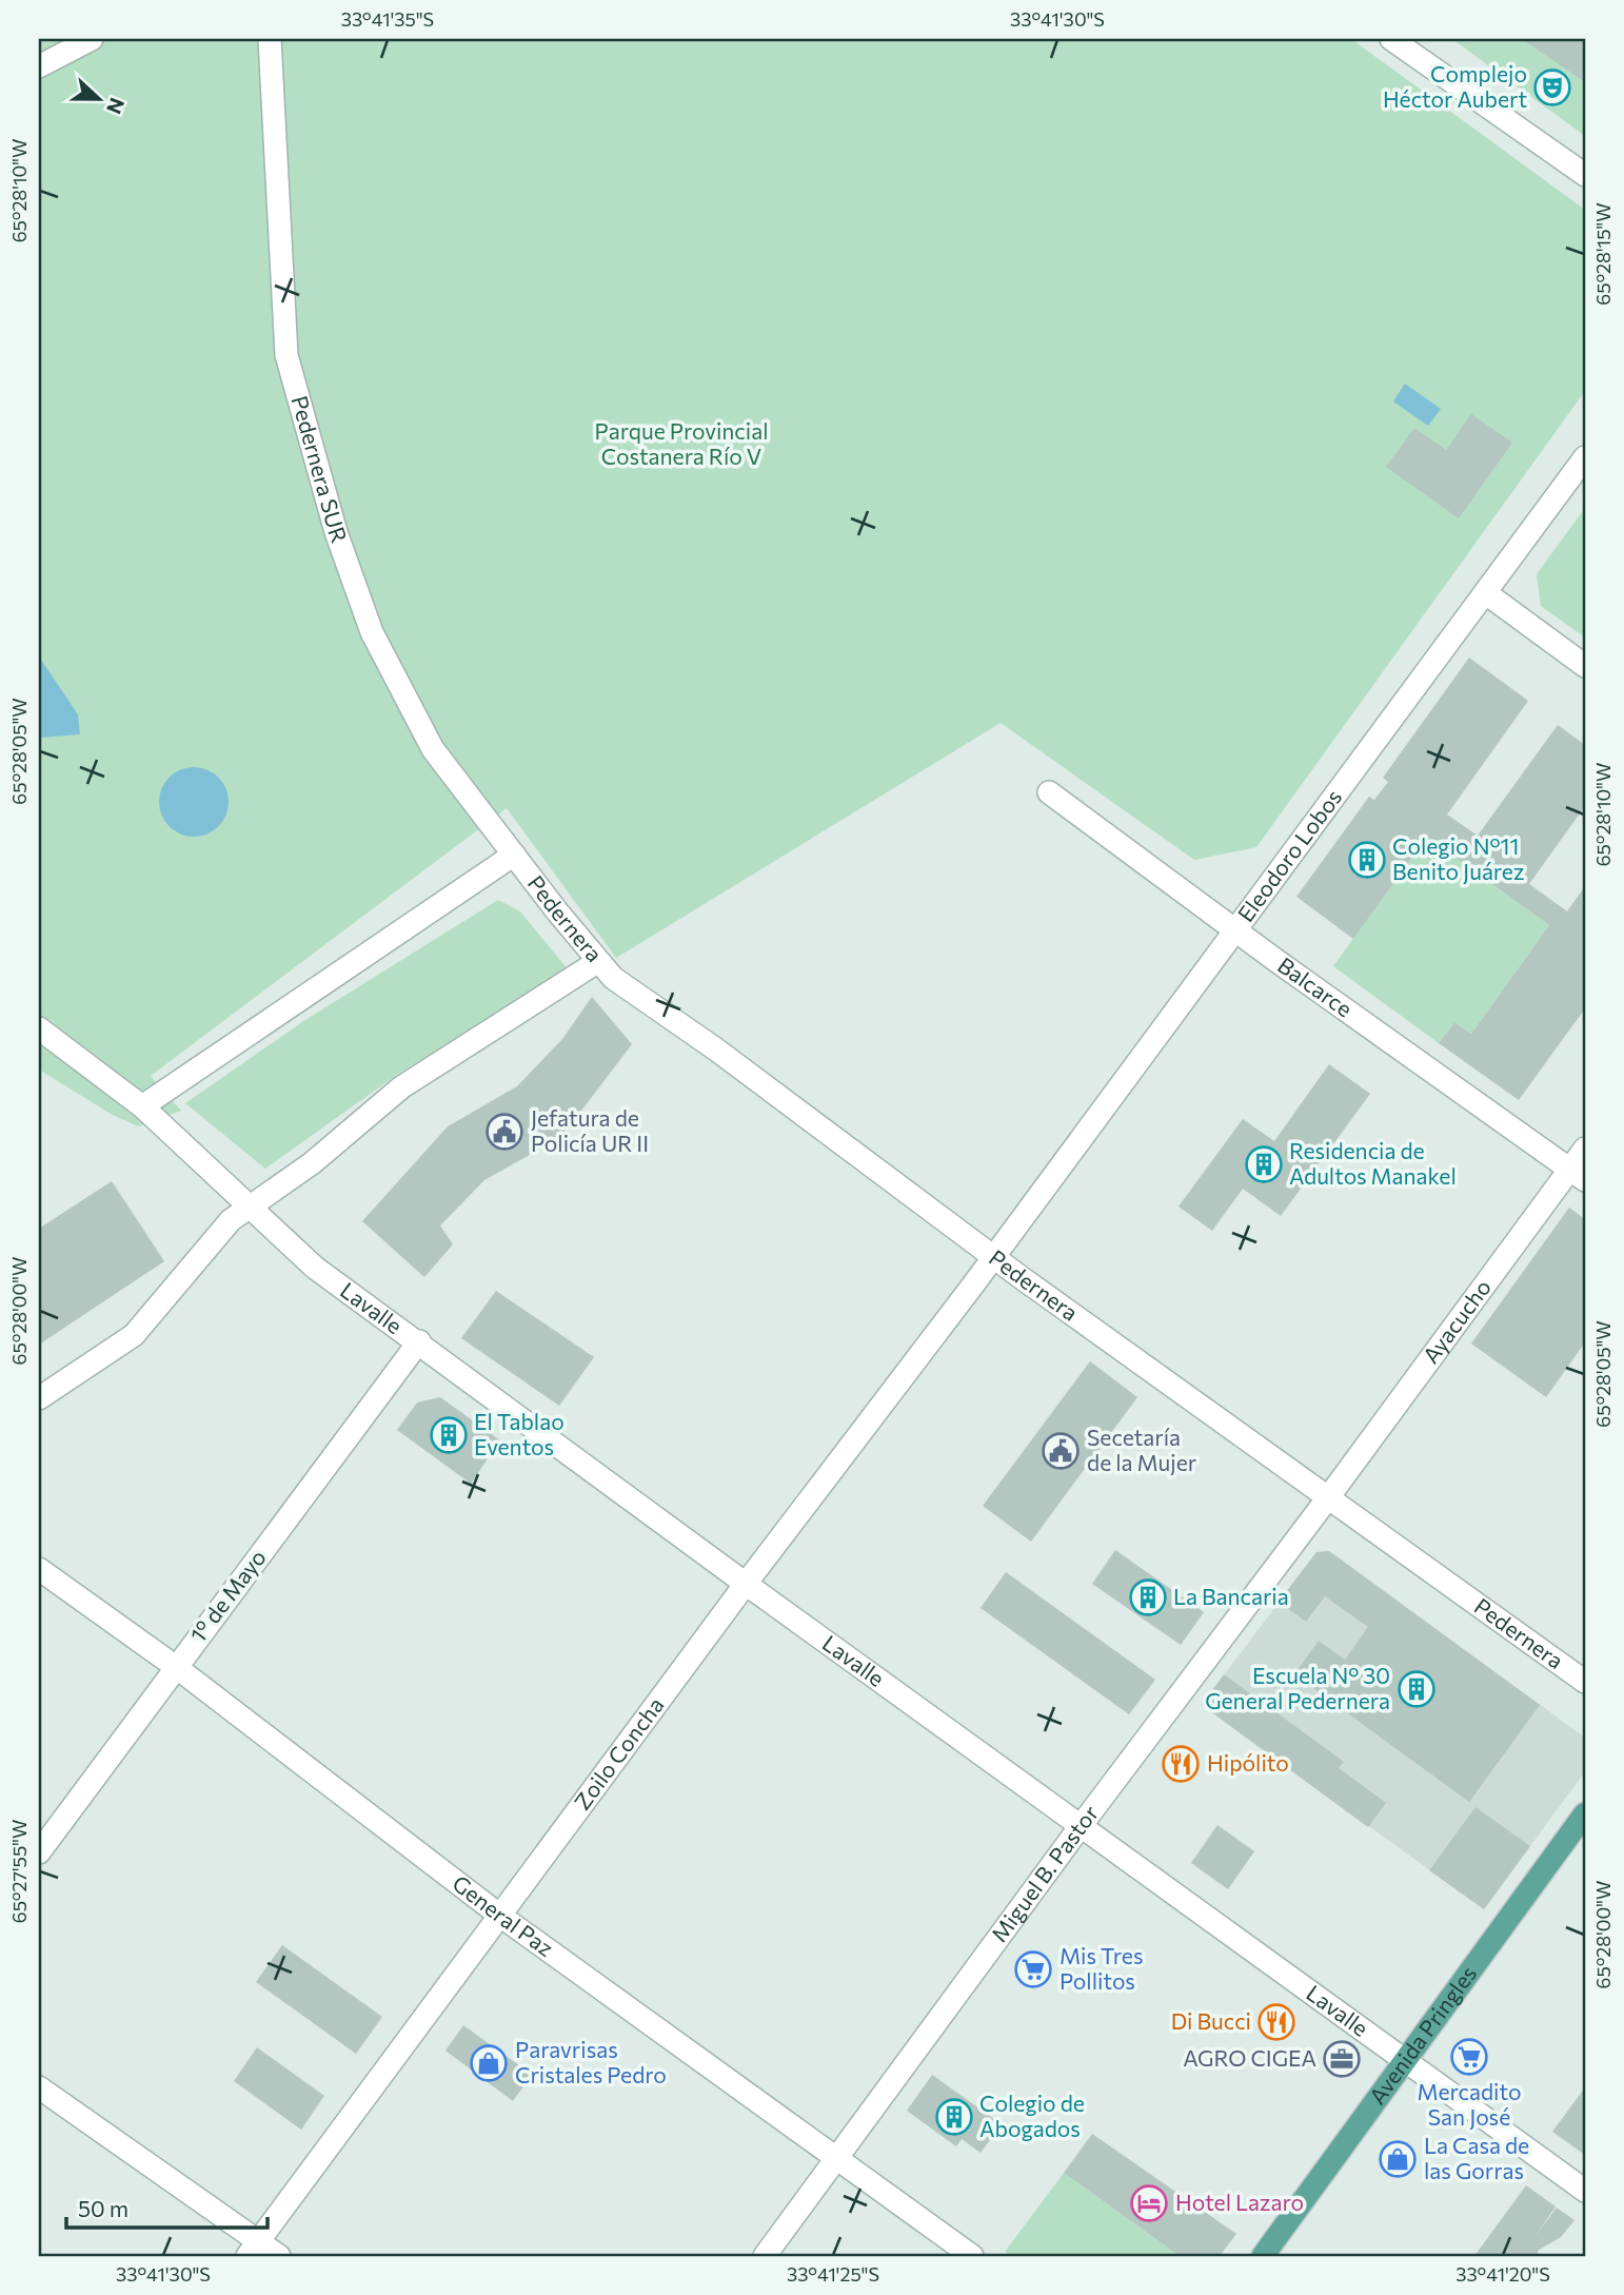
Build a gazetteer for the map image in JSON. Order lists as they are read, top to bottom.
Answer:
{
  "streets": {
    "main road": ["Avenida Pringles"],
    "street": [
      "Pedernera SUR",
      "Eleodoro Lobos",
      "Pedernera",
      "Balcarce",
      "Lavalle",
      "Ayacucho",
      "1º de Mayo",
      "Zoilo Concha",
      "Miguel B. Pastor",
      "General Paz"
    ]
  },
  "crossings": [
    ["Pedernera SUR", "Pedernera"],
    ["Eleodoro Lobos", "Pedernera"],
    ["Eleodoro Lobos", "Balcarce"],
    ["Eleodoro Lobos", "Zoilo Concha"],
    ["Pedernera", "Ayacucho"],
    ["Pedernera", "Zoilo Concha"],
    ["Pedernera", "Miguel B. Pastor"],
    ["Balcarce", "Ayacucho"],
    ["Lavalle", "1º de Mayo"],
    ["Lavalle", "Zoilo Concha"],
    ["Lavalle", "Miguel B. Pastor"],
    ["Lavalle", "Avenida Pringles"],
    ["Ayacucho", "Miguel B. Pastor"],
    ["1º de Mayo", "General Paz"],
    ["Zoilo Concha", "General Paz"],
    ["Miguel B. Pastor", "General Paz"]
  ],
  "parks": ["Parque Provincial Costanera Río V"],
  "places": {
    "theatre": ["Complejo Héctor Aubert"],
    "building": [
      "Colegio N°11 Benito Juárez",
      "Residencia de Adultos Manakel",
      "El Tablao Eventos",
      "La Bancaria",
      "Escuela N° 30 General Pedernera",
      "Colegio de Abogados"
    ],
    "public building": ["Jefatura de Policía UR II", "Secetaría de la Mujer"],
    "restaurant": ["Hipólito", "Di Bucci"],
    "supermarket": ["Mis Tres Pollitos", "Mercadito San José"],
    "office": ["AGRO CIGEA"],
    "shop": ["Paravrisas Cristales Pedro", "La Casa de las Gorras"],
    "hotel": ["Hotel Lazaro"]
  },
  "scale_bar": "50 m",
  "north": "right",
  "coordinates": [
    "33°41'35\"S",
    "33°41'30\"S",
    "65°28'10\"W",
    "65°28'15\"W",
    "65°28'05\"W",
    "65°28'00\"W",
    "65°27'55\"W",
    "33°41'25\"S",
    "33°41'20\"S"
  ]
}
